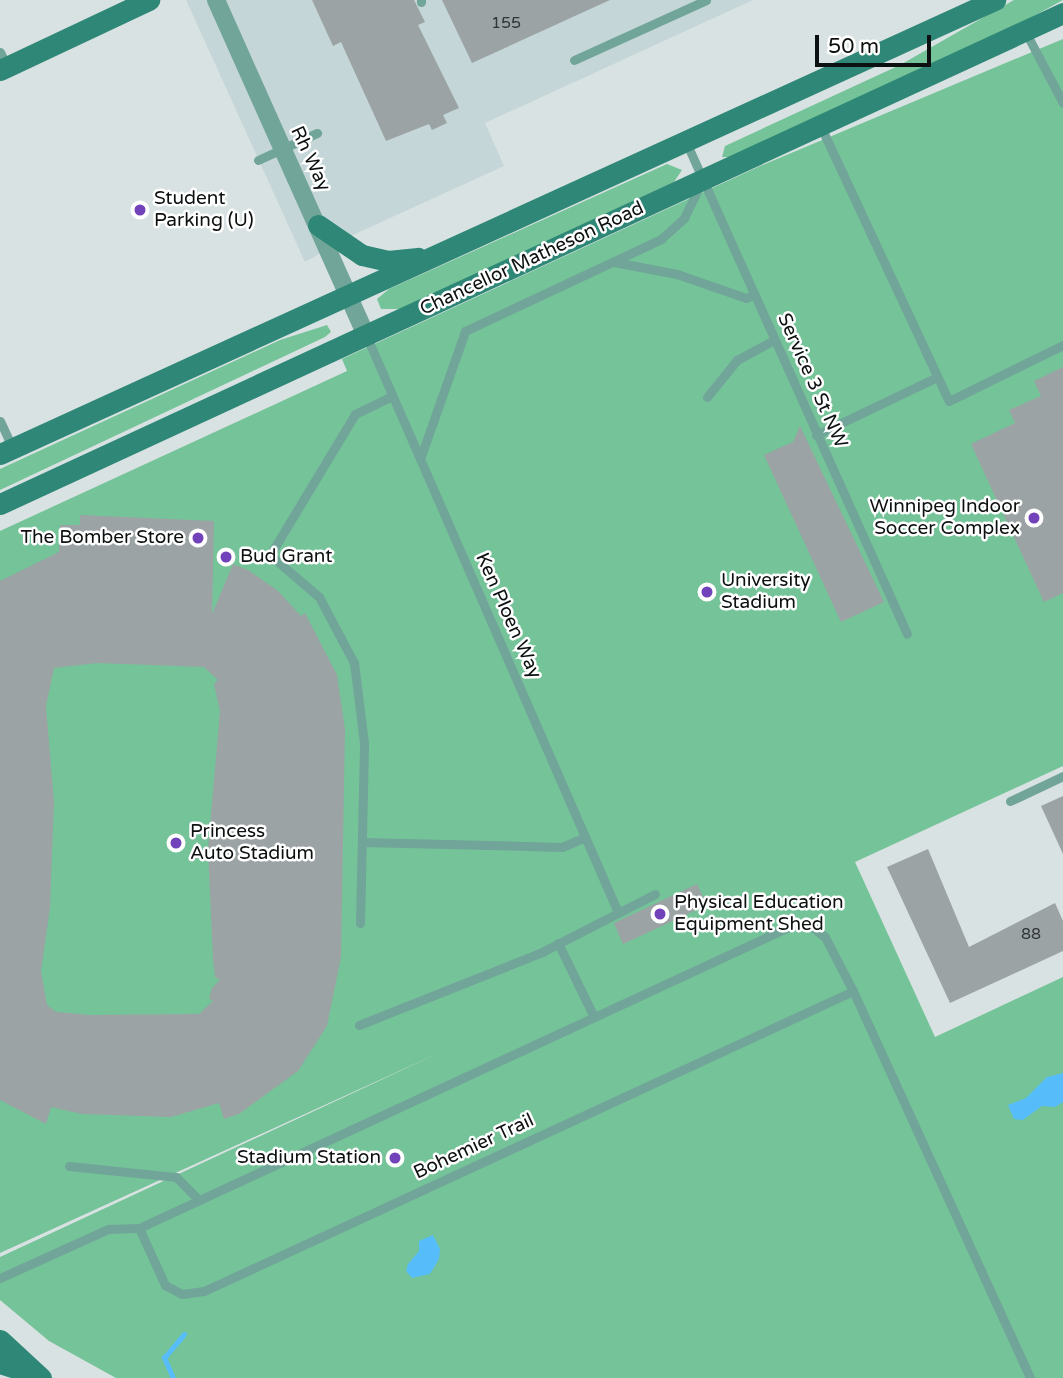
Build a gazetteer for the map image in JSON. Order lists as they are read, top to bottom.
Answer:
{
  "streets": {
    "main road": ["Chancellor Matheson Road"],
    "street": ["Rh Way"],
    "lane": ["Service 3 St NW", "Ken Ploen Way", "Bohemier Trail"]
  },
  "crossings": [
    ["Rh Way", "Chancellor Matheson Road"],
    ["Rh Way", "Ken Ploen Way"],
    ["Chancellor Matheson Road", "Service 3 St NW"],
    ["Chancellor Matheson Road", "Ken Ploen Way"]
  ],
  "places": [
    "Student Parking (U)",
    "Winnipeg Indoor Soccer Complex",
    "The Bomber Store",
    "Bud Grant",
    "University Stadium",
    "Princess Auto Stadium",
    "Physical Education Equipment Shed",
    "Stadium Station"
  ],
  "house_numbers": ["155", "88"],
  "scale_bar": "50 m"
}
